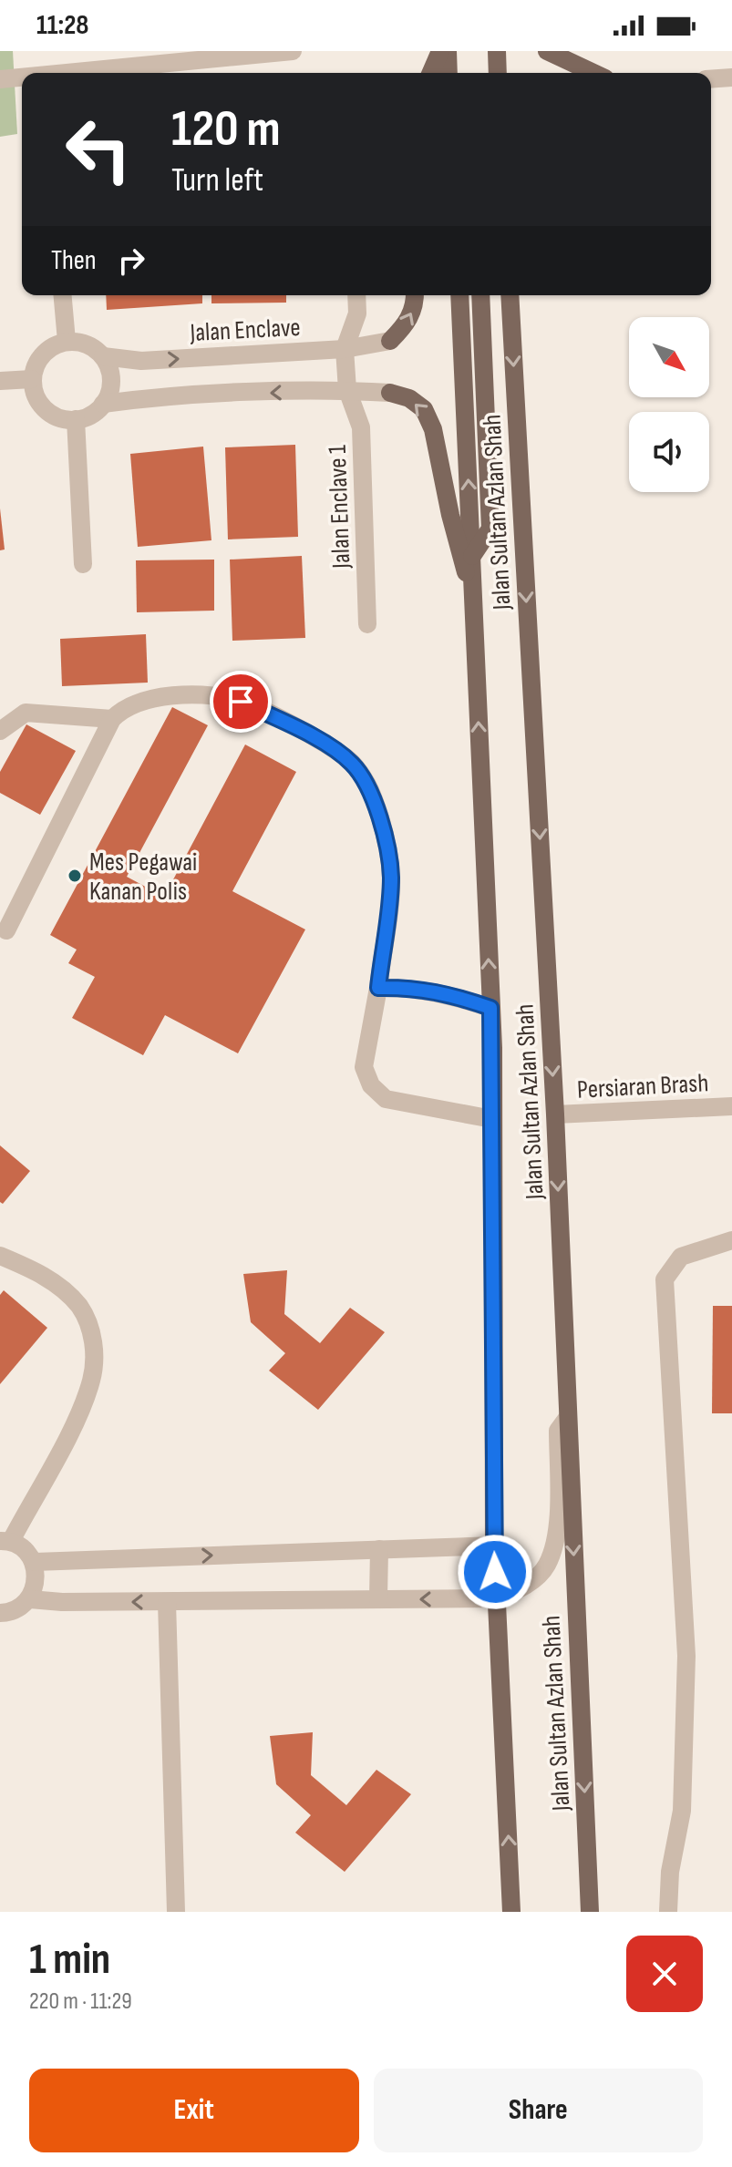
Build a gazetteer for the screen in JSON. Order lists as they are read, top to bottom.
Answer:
{
  "streets": {
    "main road": ["Jalan Sultan Azlan Shah"],
    "street": ["Jalan Enclave", "Jalan Enclave 1", "Persiaran Brash"]
  },
  "crossings": [
    ["Jalan Enclave", "Jalan Enclave 1"],
    ["Jalan Sultan Azlan Shah", "Persiaran Brash"]
  ],
  "places": ["Mes Pegawai Kanan Polis"],
  "north": "bottom right",
  "page": {
    "status": "11:28",
    "turn": ["120 m", "Turn left"],
    "then": "Then",
    "heading": ["1 min", "220 m · 11:29"],
    "buttons": ["Exit", "Share"]
  }
}
